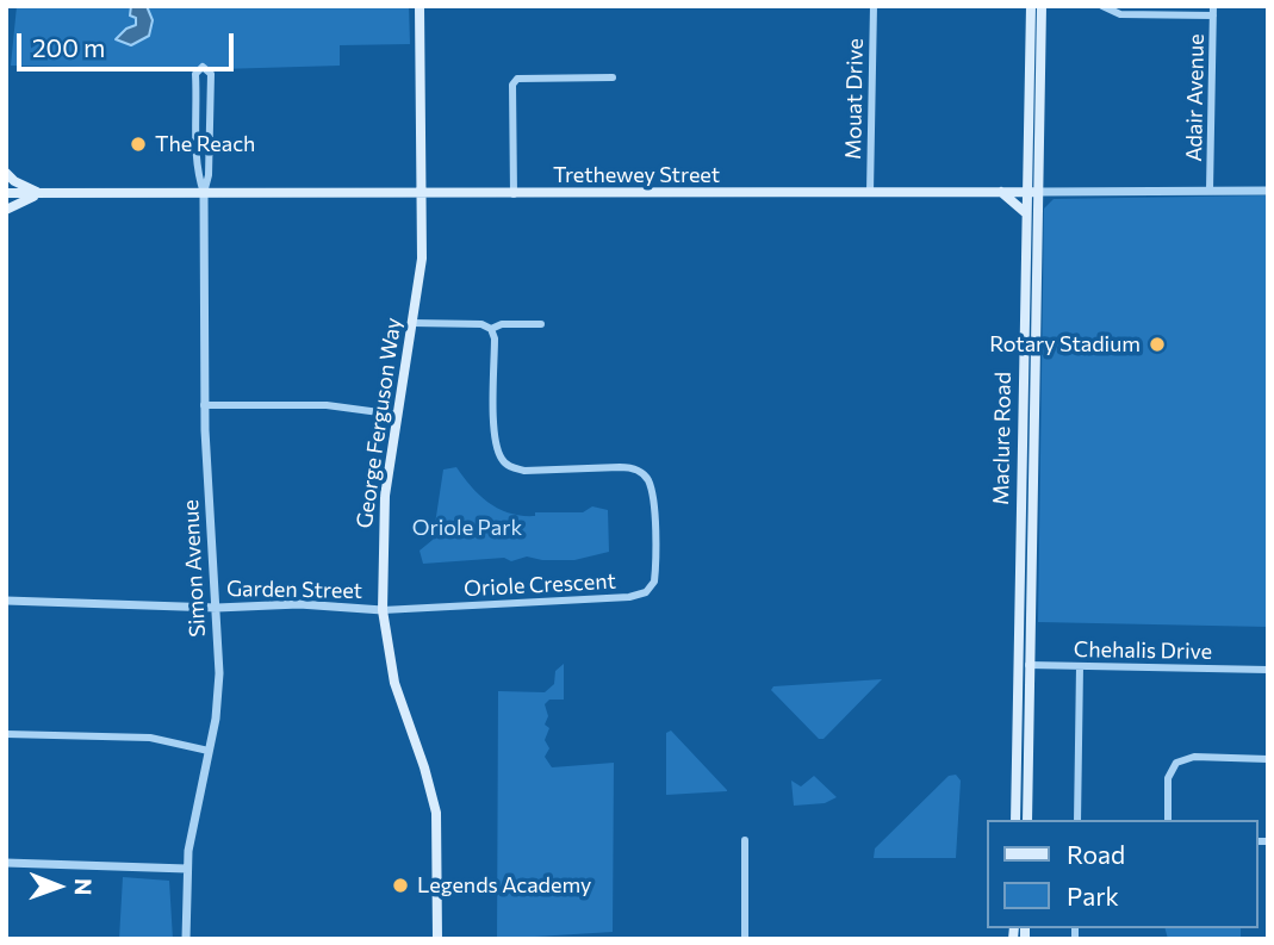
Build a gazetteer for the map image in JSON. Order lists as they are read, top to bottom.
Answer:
{
  "streets": {
    "main road": ["Trethewey Street", "George Ferguson Way", "Maclure Road"],
    "street": [
      "Adair Avenue",
      "Mouat Drive",
      "Simon Avenue",
      "Oriole Crescent",
      "Garden Street",
      "Chehalis Drive"
    ]
  },
  "crossings": [
    ["Adair Avenue", "Trethewey Street"],
    ["Mouat Drive", "Trethewey Street"],
    ["Trethewey Street", "George Ferguson Way"],
    ["Trethewey Street", "Maclure Road"],
    ["Trethewey Street", "Simon Avenue"],
    ["George Ferguson Way", "Oriole Crescent"],
    ["George Ferguson Way", "Garden Street"],
    ["Maclure Road", "Chehalis Drive"],
    ["Simon Avenue", "Garden Street"],
    ["Oriole Crescent", "Garden Street"]
  ],
  "parks": ["Oriole Park"],
  "places": ["The Reach", "Rotary Stadium", "Legends Academy"],
  "legend": ["Road", "Park"],
  "scale_bar": "200 m",
  "north": "right"
}
